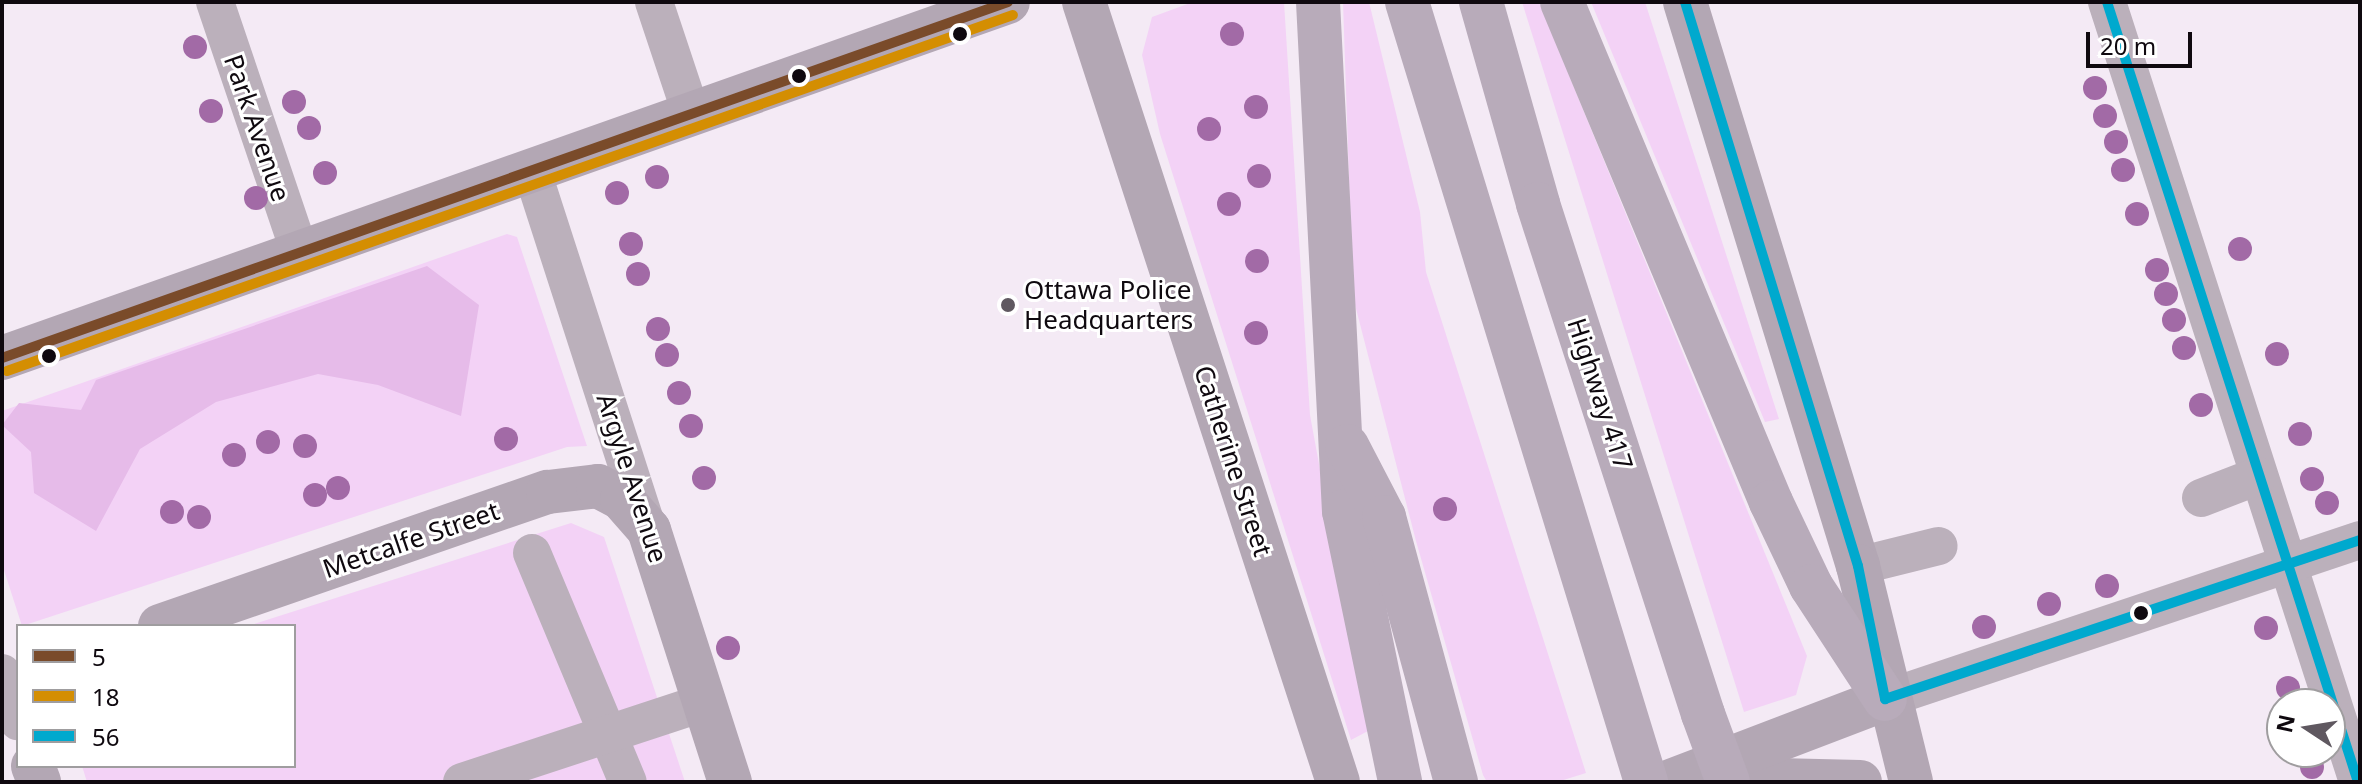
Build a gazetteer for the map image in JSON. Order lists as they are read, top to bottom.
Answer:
{
  "streets": {
    "highway": ["Highway 417"],
    "main road": ["Catherine Street", "Argyle Avenue", "Metcalfe Street"],
    "street": ["Park Avenue"]
  },
  "crossings": [
    ["Argyle Avenue", "Metcalfe Street"]
  ],
  "places": ["Ottawa Police Headquarters"],
  "lines": ["transit line 5", "transit line 56", "transit line 18"],
  "legend": ["5", "18", "56"],
  "scale_bar": "20 m",
  "north": "left"
}
